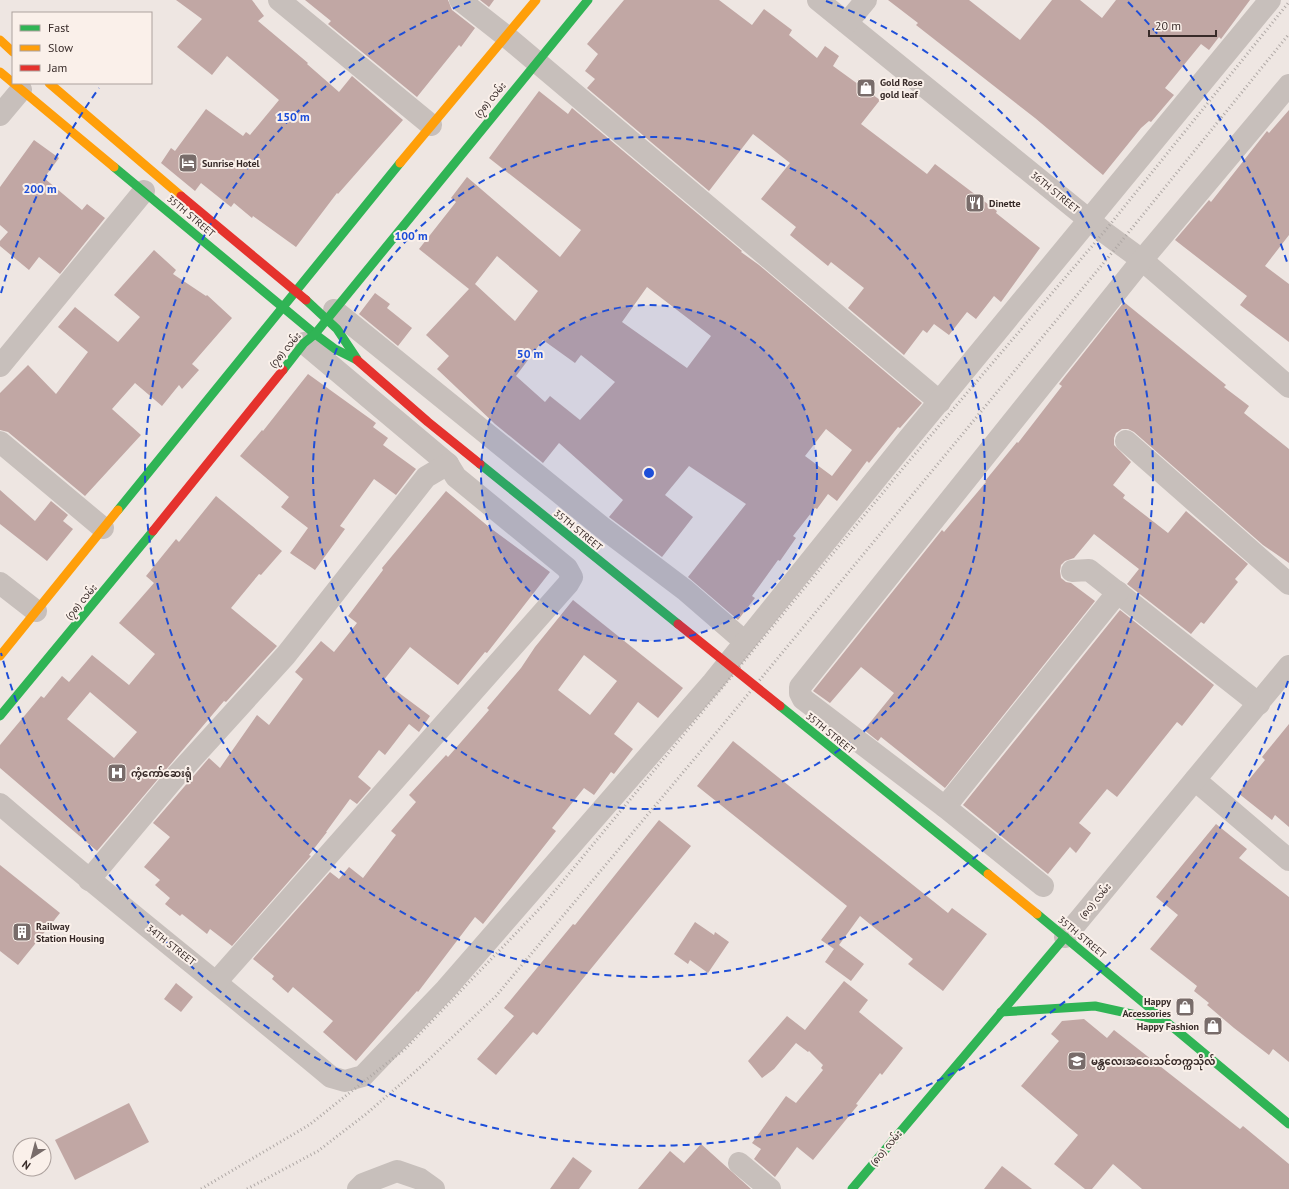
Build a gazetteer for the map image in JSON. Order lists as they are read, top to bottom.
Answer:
{
  "streets": {
    "main road": ["(၇၈) လမ်း", "35TH STREET", "(၈၀) လမ်း"],
    "street": ["36TH STREET", "34TH STREET"]
  },
  "crossings": [
    ["(၇၈) လမ်း", "35TH STREET"],
    ["35TH STREET", "(၈၀) လမ်း"]
  ],
  "places": {
    "shop": ["Gold Rose gold leaf", "Happy Accessories", "Happy Fashion"],
    "hotel": ["Sunrise Hotel"],
    "restaurant": ["Dinette"],
    "hospital": ["ကံ့ကော်ဆေးရုံ"],
    "building": ["Railway Station Housing"],
    "school or university": ["မန္တလေးအဝေးသင်တက္ကသိုလ်"]
  },
  "legend": ["Fast", "Slow", "Jam"],
  "scale_bar": "20 m",
  "north": "bottom left",
  "rings": [
    "150 m",
    "200 m",
    "100 m",
    "50 m"
  ]
}
